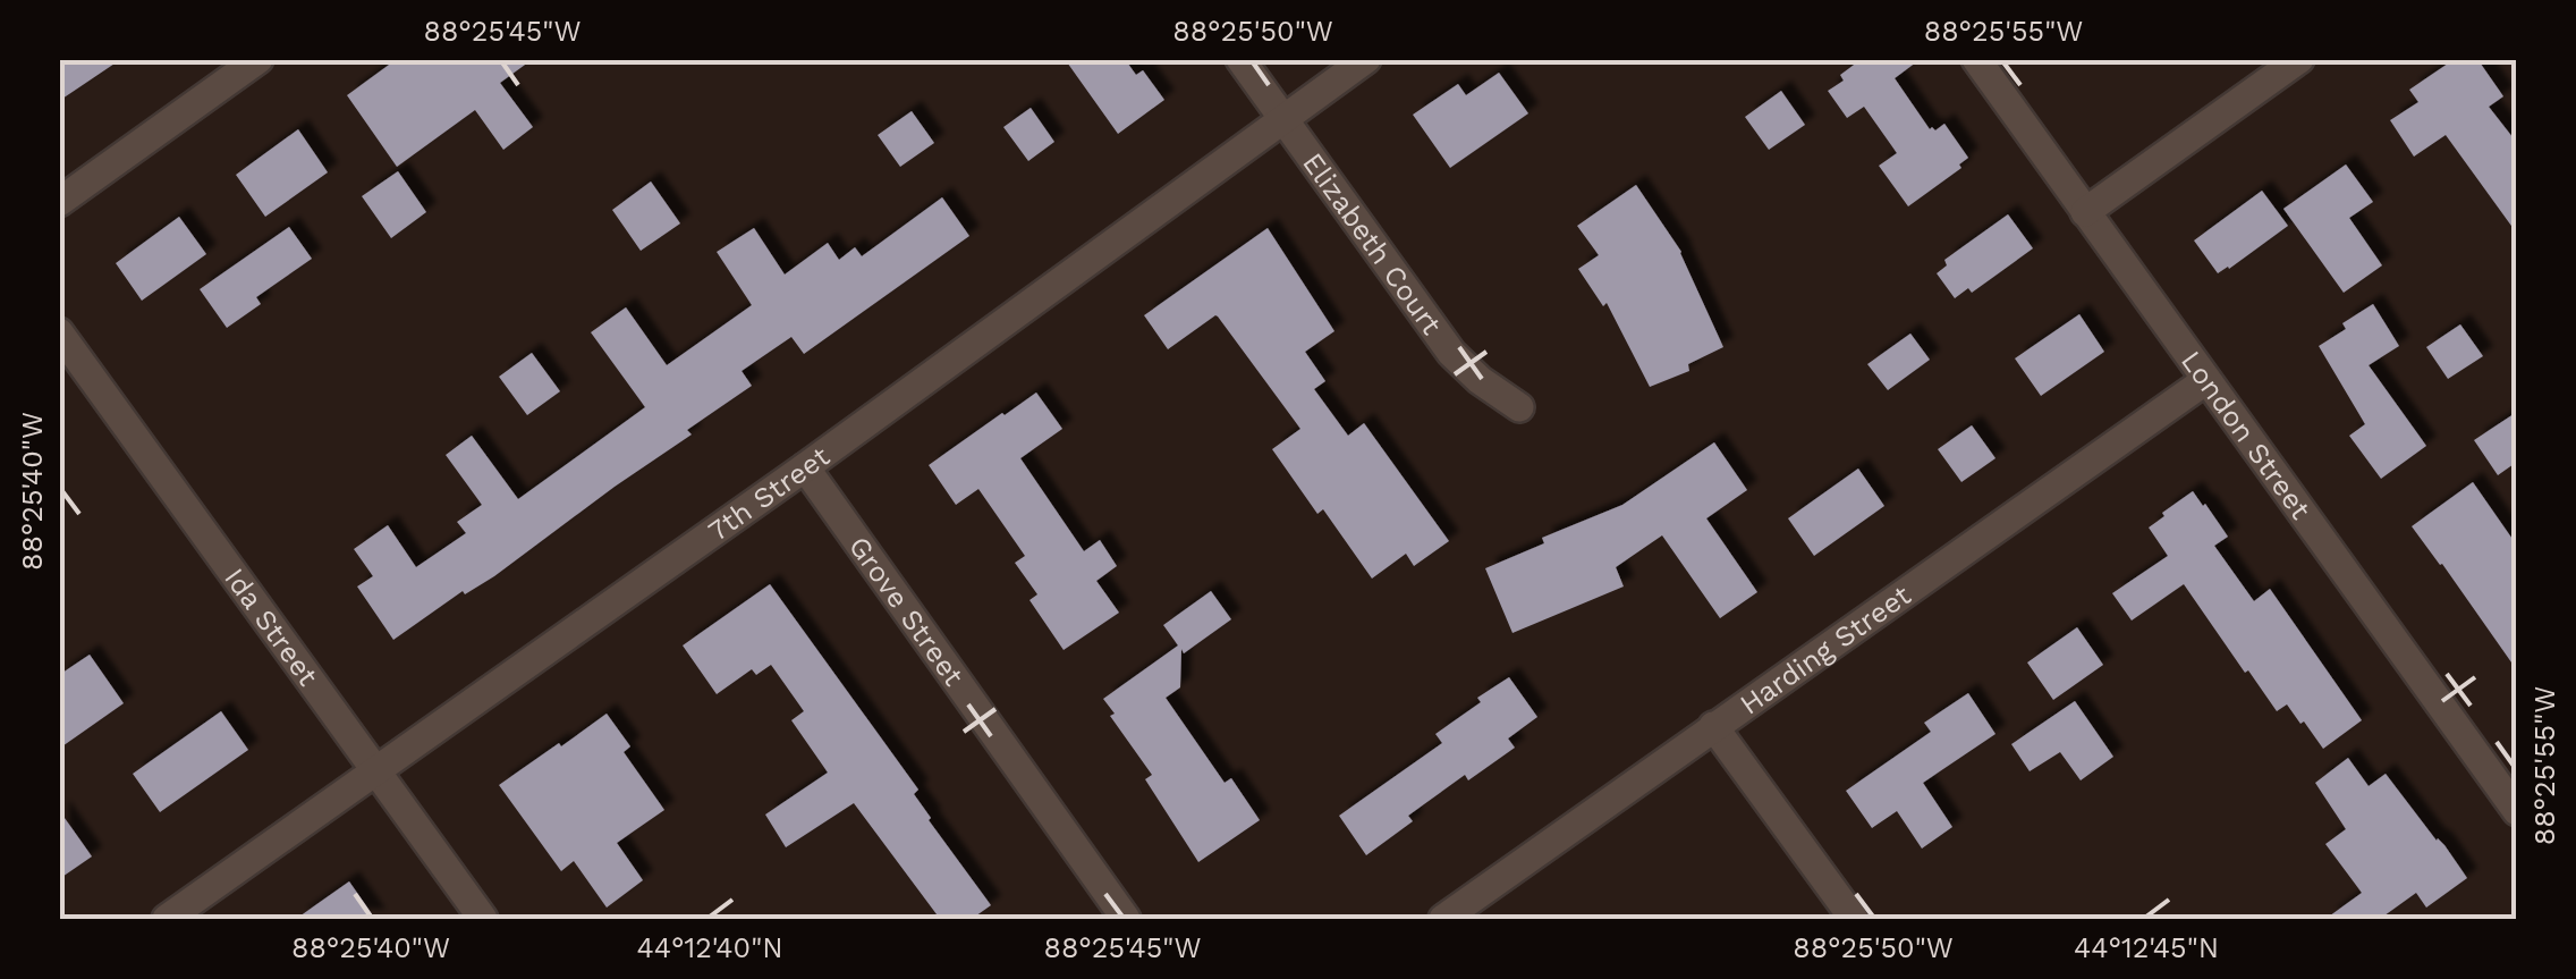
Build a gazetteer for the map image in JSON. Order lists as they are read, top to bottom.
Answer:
{
  "streets": {
    "street": [
      "Elizabeth Court",
      "London Street",
      "7th Street",
      "Grove Street",
      "Ida Street",
      "Harding Street"
    ]
  },
  "crossings": [
    ["Elizabeth Court", "7th Street"],
    ["London Street", "Harding Street"],
    ["7th Street", "Grove Street"],
    ["7th Street", "Ida Street"]
  ],
  "coordinates": [
    "88°25'45\"W",
    "88°25'50\"W",
    "88°25'55\"W",
    "88°25'40\"W",
    "44°12'40\"N",
    "44°12'45\"N"
  ]
}
